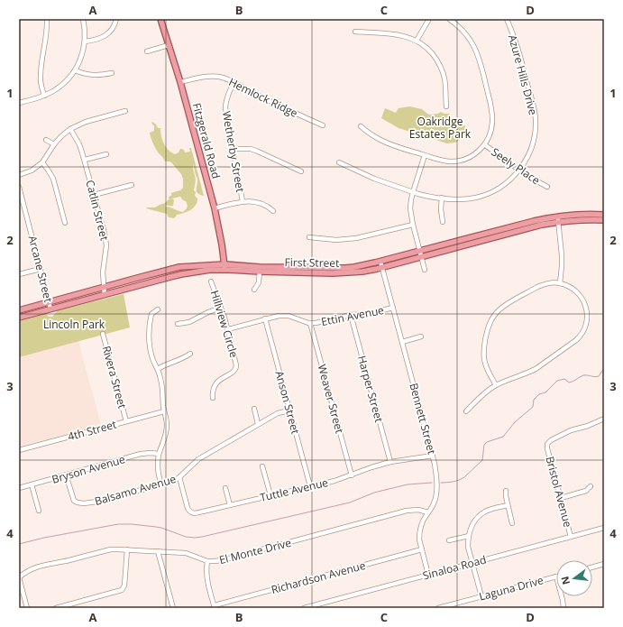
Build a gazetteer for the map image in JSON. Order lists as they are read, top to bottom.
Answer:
{
  "streets": {
    "main road": ["Fitzgerald Road", "First Street"],
    "street": [
      "Azure Hills Drive",
      "Hemlock Ridge",
      "Wetherby Street",
      "Seely Place",
      "Catlin Street",
      "Arcane Street",
      "Ettin Avenue",
      "Hillview Circle",
      "Rivera Street",
      "Harper Street",
      "Weaver Street",
      "Anson Street",
      "Bennett Street",
      "4th Street",
      "Bryson Avenue",
      "Balsamo Avenue",
      "Tuttle Avenue",
      "Bristol Avenue",
      "El Monte Drive",
      "Sinaloa Road",
      "Richardson Avenue",
      "Laguna Drive"
    ]
  },
  "crossings": [
    ["Azure Hills Drive", "Seely Place"],
    ["Hemlock Ridge", "Fitzgerald Road"],
    ["Hemlock Ridge", "Wetherby Street"],
    ["Fitzgerald Road", "First Street"],
    ["Catlin Street", "First Street"],
    ["First Street", "Arcane Street"],
    ["First Street", "Bennett Street"],
    ["Ettin Avenue", "Hillview Circle"],
    ["Ettin Avenue", "Harper Street"],
    ["Ettin Avenue", "Weaver Street"],
    ["Ettin Avenue", "Anson Street"],
    ["Ettin Avenue", "Bennett Street"],
    ["Rivera Street", "4th Street"],
    ["Harper Street", "Tuttle Avenue"],
    ["Weaver Street", "Tuttle Avenue"],
    ["Anson Street", "Balsamo Avenue"],
    ["Anson Street", "Tuttle Avenue"],
    ["Bennett Street", "Tuttle Avenue"],
    ["Bennett Street", "El Monte Drive"],
    ["Bennett Street", "Sinaloa Road"],
    ["Bennett Street", "Richardson Avenue"],
    ["Bryson Avenue", "Balsamo Avenue"],
    ["Balsamo Avenue", "Tuttle Avenue"],
    ["Bristol Avenue", "Sinaloa Road"]
  ],
  "parks": ["Oakridge Estates Park", "Lincoln Park"],
  "north": "left",
  "grid": {
    "columns": [
      "A",
      "B",
      "C",
      "D"
    ],
    "rows": [
      "1",
      "2",
      "3",
      "4"
    ]
  }
}
